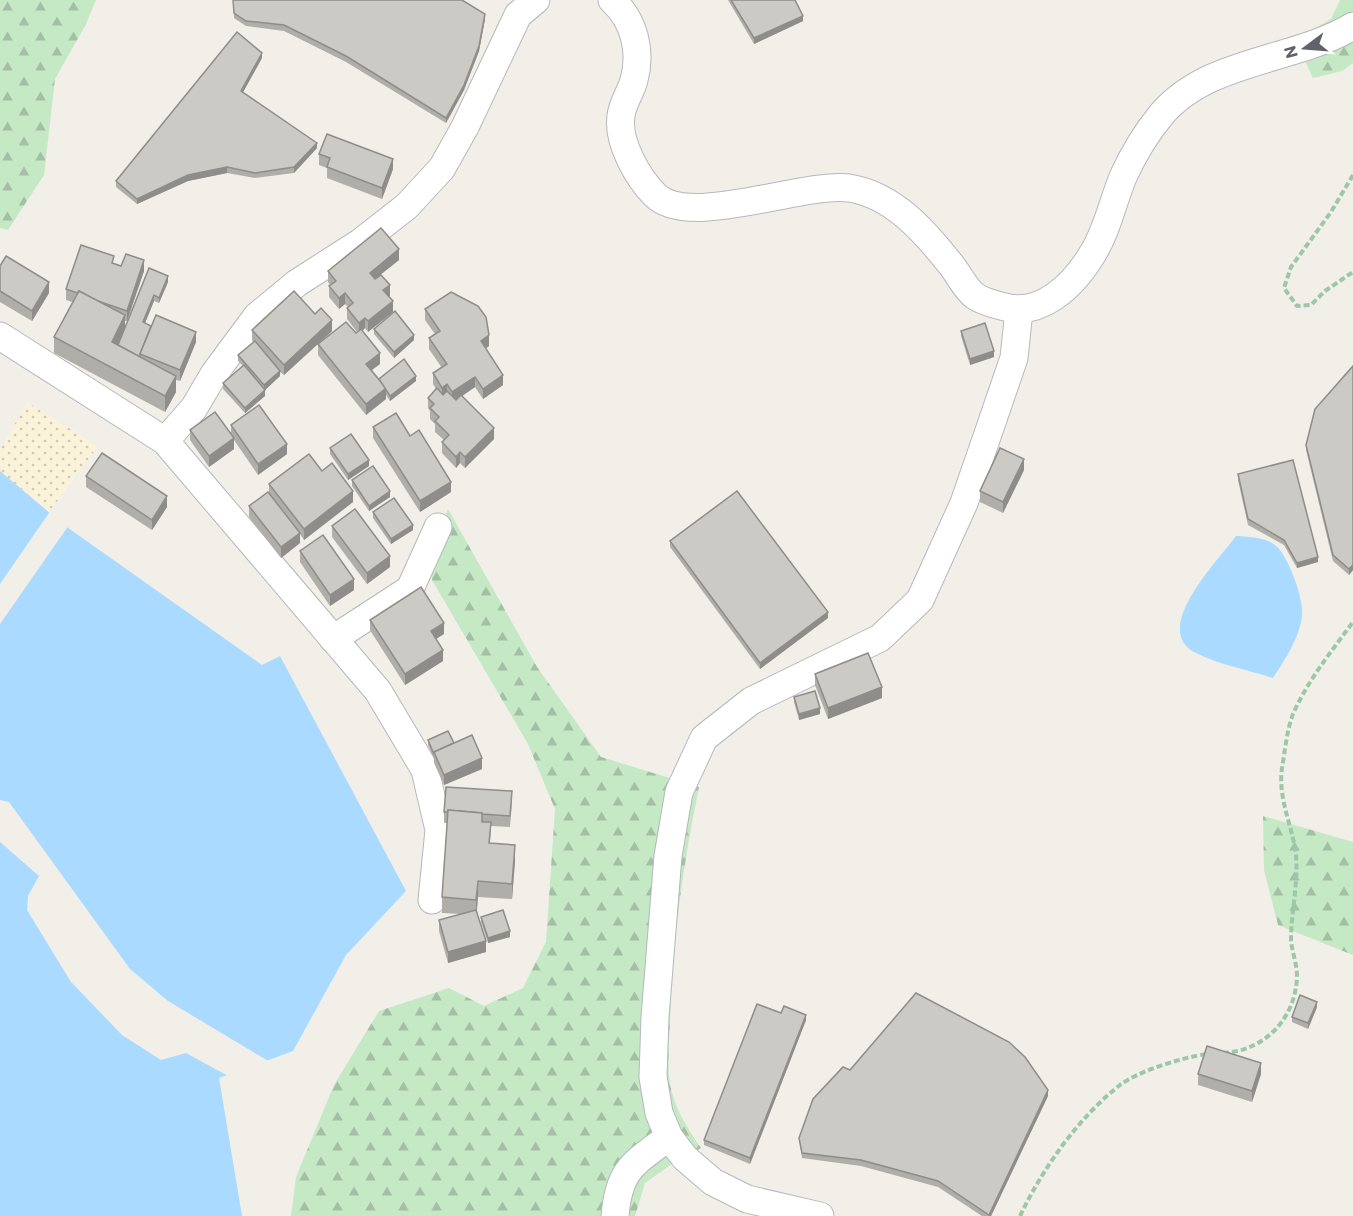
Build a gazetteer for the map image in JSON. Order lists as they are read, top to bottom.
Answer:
{
  "north": "left"
}
